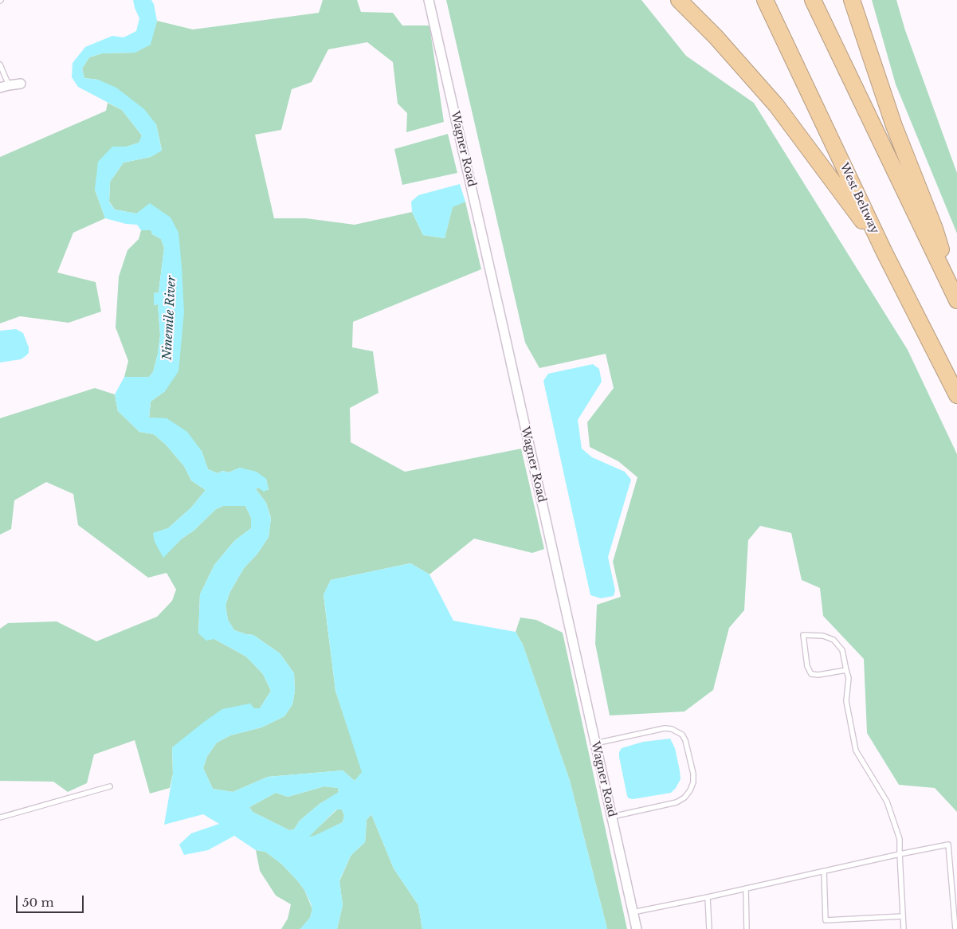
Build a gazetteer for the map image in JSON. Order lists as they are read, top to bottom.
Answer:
{
  "streets": {
    "highway": ["West Beltway"],
    "street": ["Wagner Road"]
  },
  "water": ["Ninemile River"],
  "scale_bar": "50 m"
}
